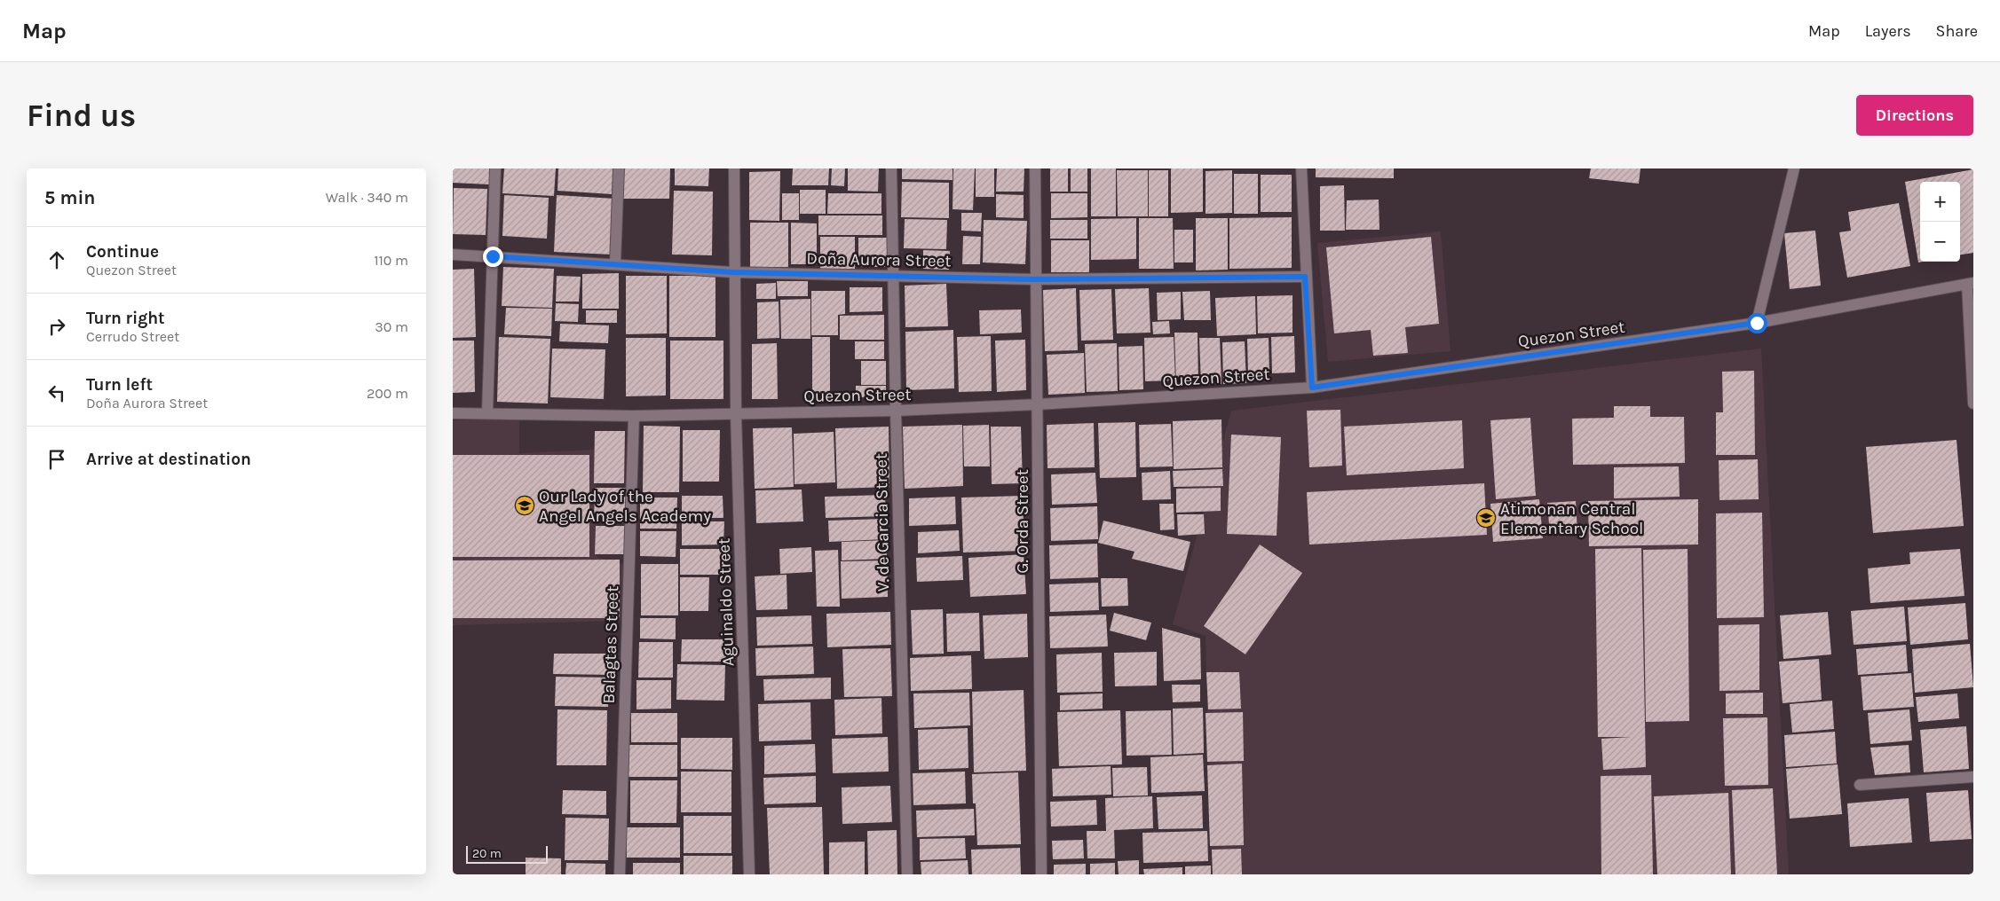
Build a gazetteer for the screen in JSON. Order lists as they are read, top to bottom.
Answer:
{
  "streets": {
    "street": [
      "Doña Aurora Street",
      "Quezon Street",
      "G. Orda Street",
      "V. de Garcia Street",
      "Aguinaldo Street",
      "Balagtas Street"
    ]
  },
  "crossings": [
    ["Doña Aurora Street", "G. Orda Street"],
    ["Doña Aurora Street", "V. de Garcia Street"],
    ["Doña Aurora Street", "Aguinaldo Street"],
    ["Quezon Street", "G. Orda Street"],
    ["Quezon Street", "V. de Garcia Street"],
    ["Quezon Street", "Aguinaldo Street"],
    ["Quezon Street", "Balagtas Street"]
  ],
  "places": {
    "school or university": ["Our Lady of the Angel Angels Academy", "Atimonan Central Elementary School"]
  },
  "scale_bar": "20 m",
  "page": {
    "header": "Map",
    "nav": ["Map", "Layers", "Share"],
    "buttons": "Directions",
    "title": "Find us",
    "heading": ["5 min", "Walk · 340 m"],
    "map_buttons": ["+", "−"],
    "list": [
      ["Continue", "Quezon Street", "110 m"],
      ["Turn right", "Cerrudo Street", "30 m"],
      ["Turn left", "Doña Aurora Street", "200 m"],
      "Arrive at destination"
    ],
    "scale": "20 m"
  }
}
